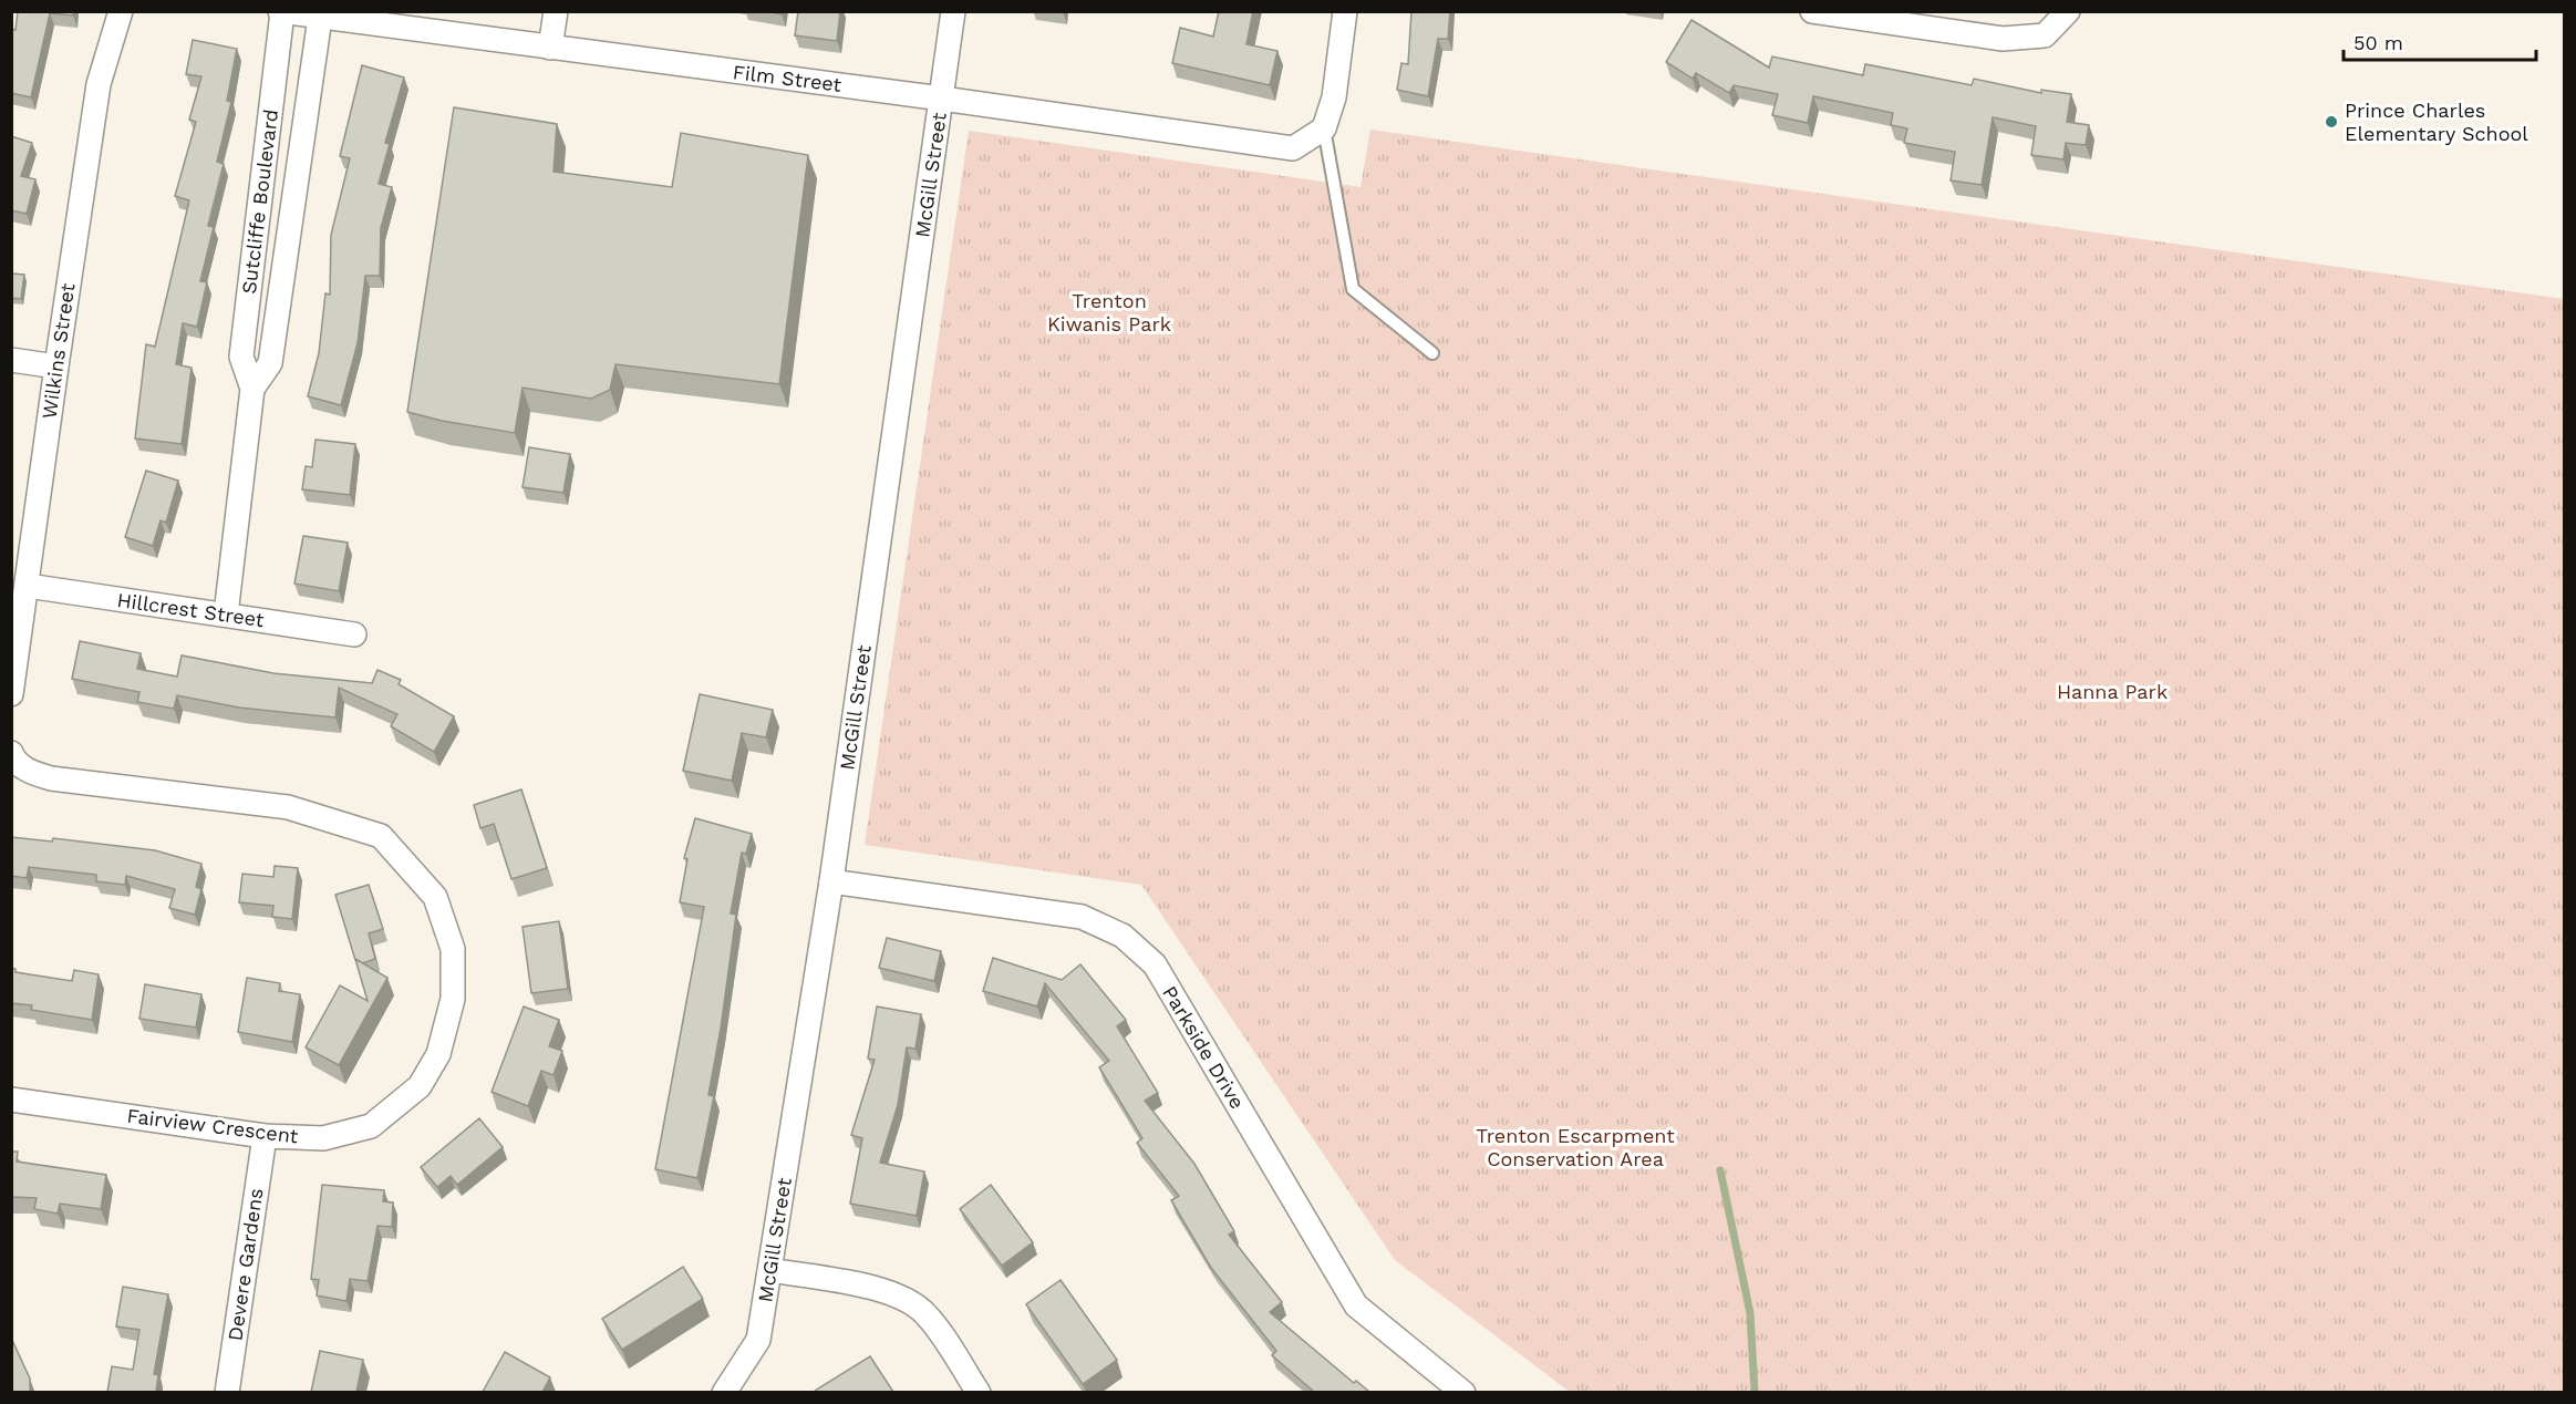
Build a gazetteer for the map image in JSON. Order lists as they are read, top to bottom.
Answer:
{
  "streets": {
    "street": [
      "Film Street",
      "McGill Street",
      "Sutcliffe Boulevard",
      "Wilkins Street",
      "Hillcrest Street",
      "Parkside Drive",
      "Fairview Crescent",
      "Devere Gardens"
    ]
  },
  "crossings": [
    ["Film Street", "McGill Street"],
    ["Film Street", "Sutcliffe Boulevard"],
    ["McGill Street", "Parkside Drive"],
    ["Sutcliffe Boulevard", "Hillcrest Street"],
    ["Wilkins Street", "Hillcrest Street"],
    ["Fairview Crescent", "Devere Gardens"]
  ],
  "parks": ["Trenton Kiwanis Park", "Hanna Park", "Trenton Escarpment Conservation Area"],
  "places": ["Prince Charles Elementary School"],
  "scale_bar": "50 m"
}
